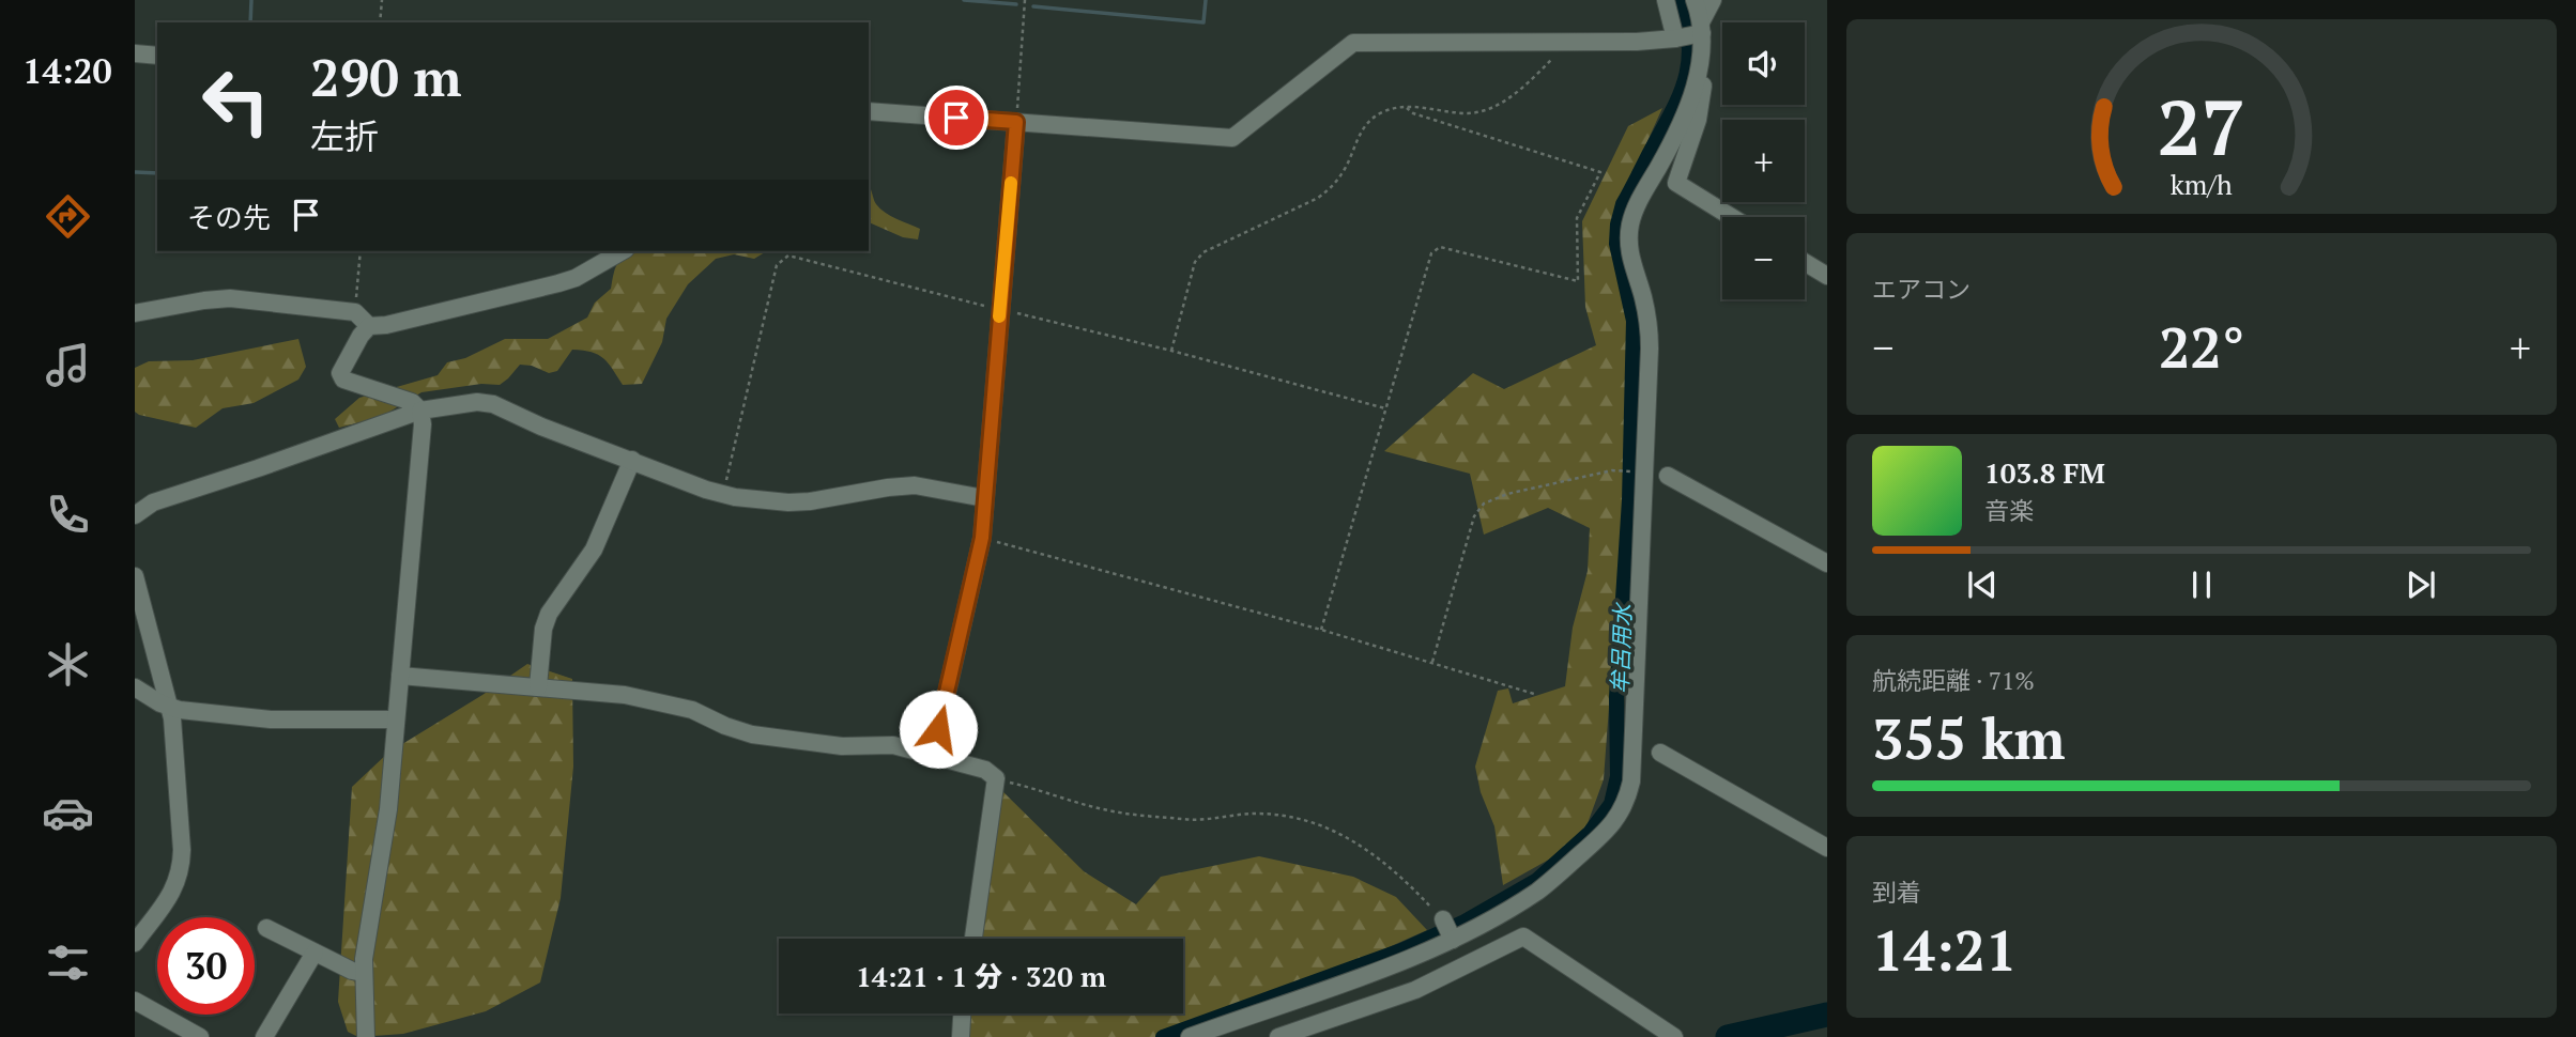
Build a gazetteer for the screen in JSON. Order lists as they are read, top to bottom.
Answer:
{
  "water": ["牟呂用水"],
  "page": {
    "tabs": "14:20",
    "map_buttons": ["+", "−"],
    "turn": ["290 m", "左折"],
    "then": "その先",
    "tile": [
      "エアコン",
      ["航続距離 · 71%", "355 km"],
      ["到着", "14:21"]
    ],
    "heat": ["−", "22°", "+"],
    "song": ["103.8 FM", "音楽"],
    "limit": "30",
    "trip": "14:21 · 1 分 · 320 m",
    "gauge": ["27", "km/h"]
  }
}
